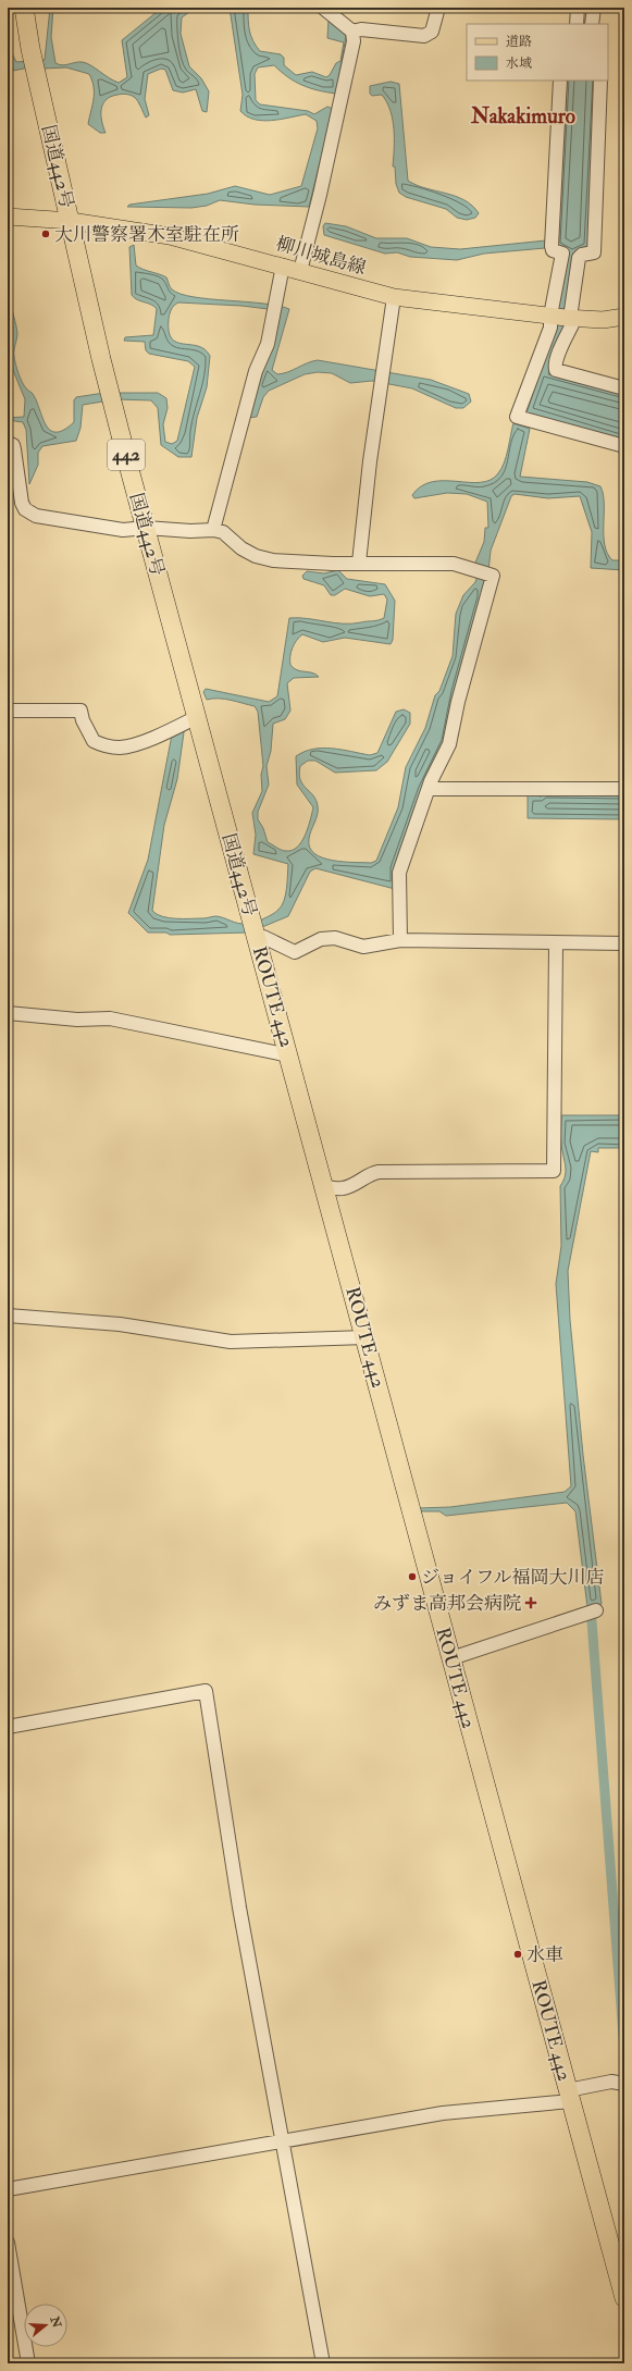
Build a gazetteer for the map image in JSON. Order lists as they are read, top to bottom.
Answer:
{
  "streets": {
    "highway": ["国道442号", "442", "ROUTE 442"],
    "main road": ["柳川城島線"]
  },
  "crossings": [
    ["国道442号", "柳川城島線"],
    ["国道442号", "ROUTE 442"]
  ],
  "districts": ["Nakakimuro"],
  "places": {
    "other": ["大川警察署木室駐在所", "ジョイフル福岡大川店", "水車"],
    "health": ["みずま高邦会病院"]
  },
  "legend": ["道路", "水域"],
  "north": "right"
}
